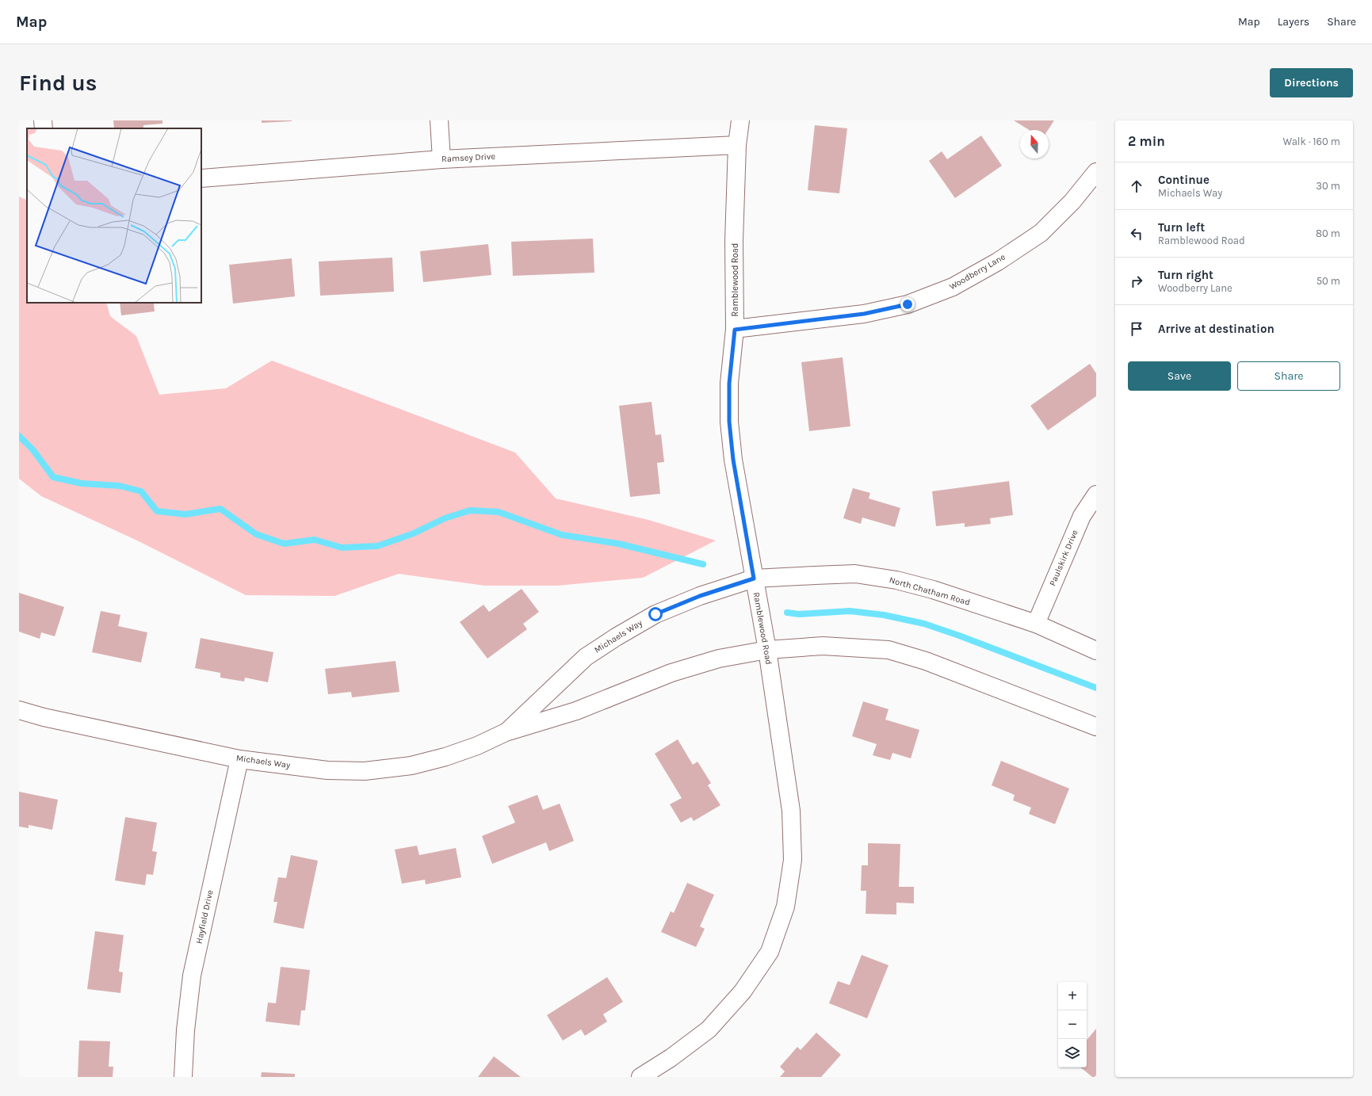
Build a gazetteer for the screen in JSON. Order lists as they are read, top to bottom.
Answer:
{
  "streets": {
    "street": [
      "Ramsey Drive",
      "Woodberry Lane",
      "Ramblewood Road",
      "Paulskirk Drive",
      "North Chatham Road",
      "Michaels Way",
      "Hayfield Drive"
    ]
  },
  "crossings": [
    ["Ramsey Drive", "Ramblewood Road"],
    ["Woodberry Lane", "Ramblewood Road"],
    ["Ramblewood Road", "North Chatham Road"],
    ["Ramblewood Road", "Michaels Way"],
    ["Paulskirk Drive", "North Chatham Road"],
    ["North Chatham Road", "Michaels Way"],
    ["Michaels Way", "Hayfield Drive"]
  ],
  "north": "top",
  "page": {
    "header": "Map",
    "nav": ["Map", "Layers", "Share"],
    "buttons": [
      "Directions",
      ["Save", "Share"]
    ],
    "title": "Find us",
    "heading": ["2 min", "Walk · 160 m"],
    "list": [
      ["Continue", "Michaels Way", "30 m"],
      ["Turn left", "Ramblewood Road", "80 m"],
      ["Turn right", "Woodberry Lane", "50 m"],
      "Arrive at destination"
    ],
    "map_buttons": ["+", "−"]
  }
}
